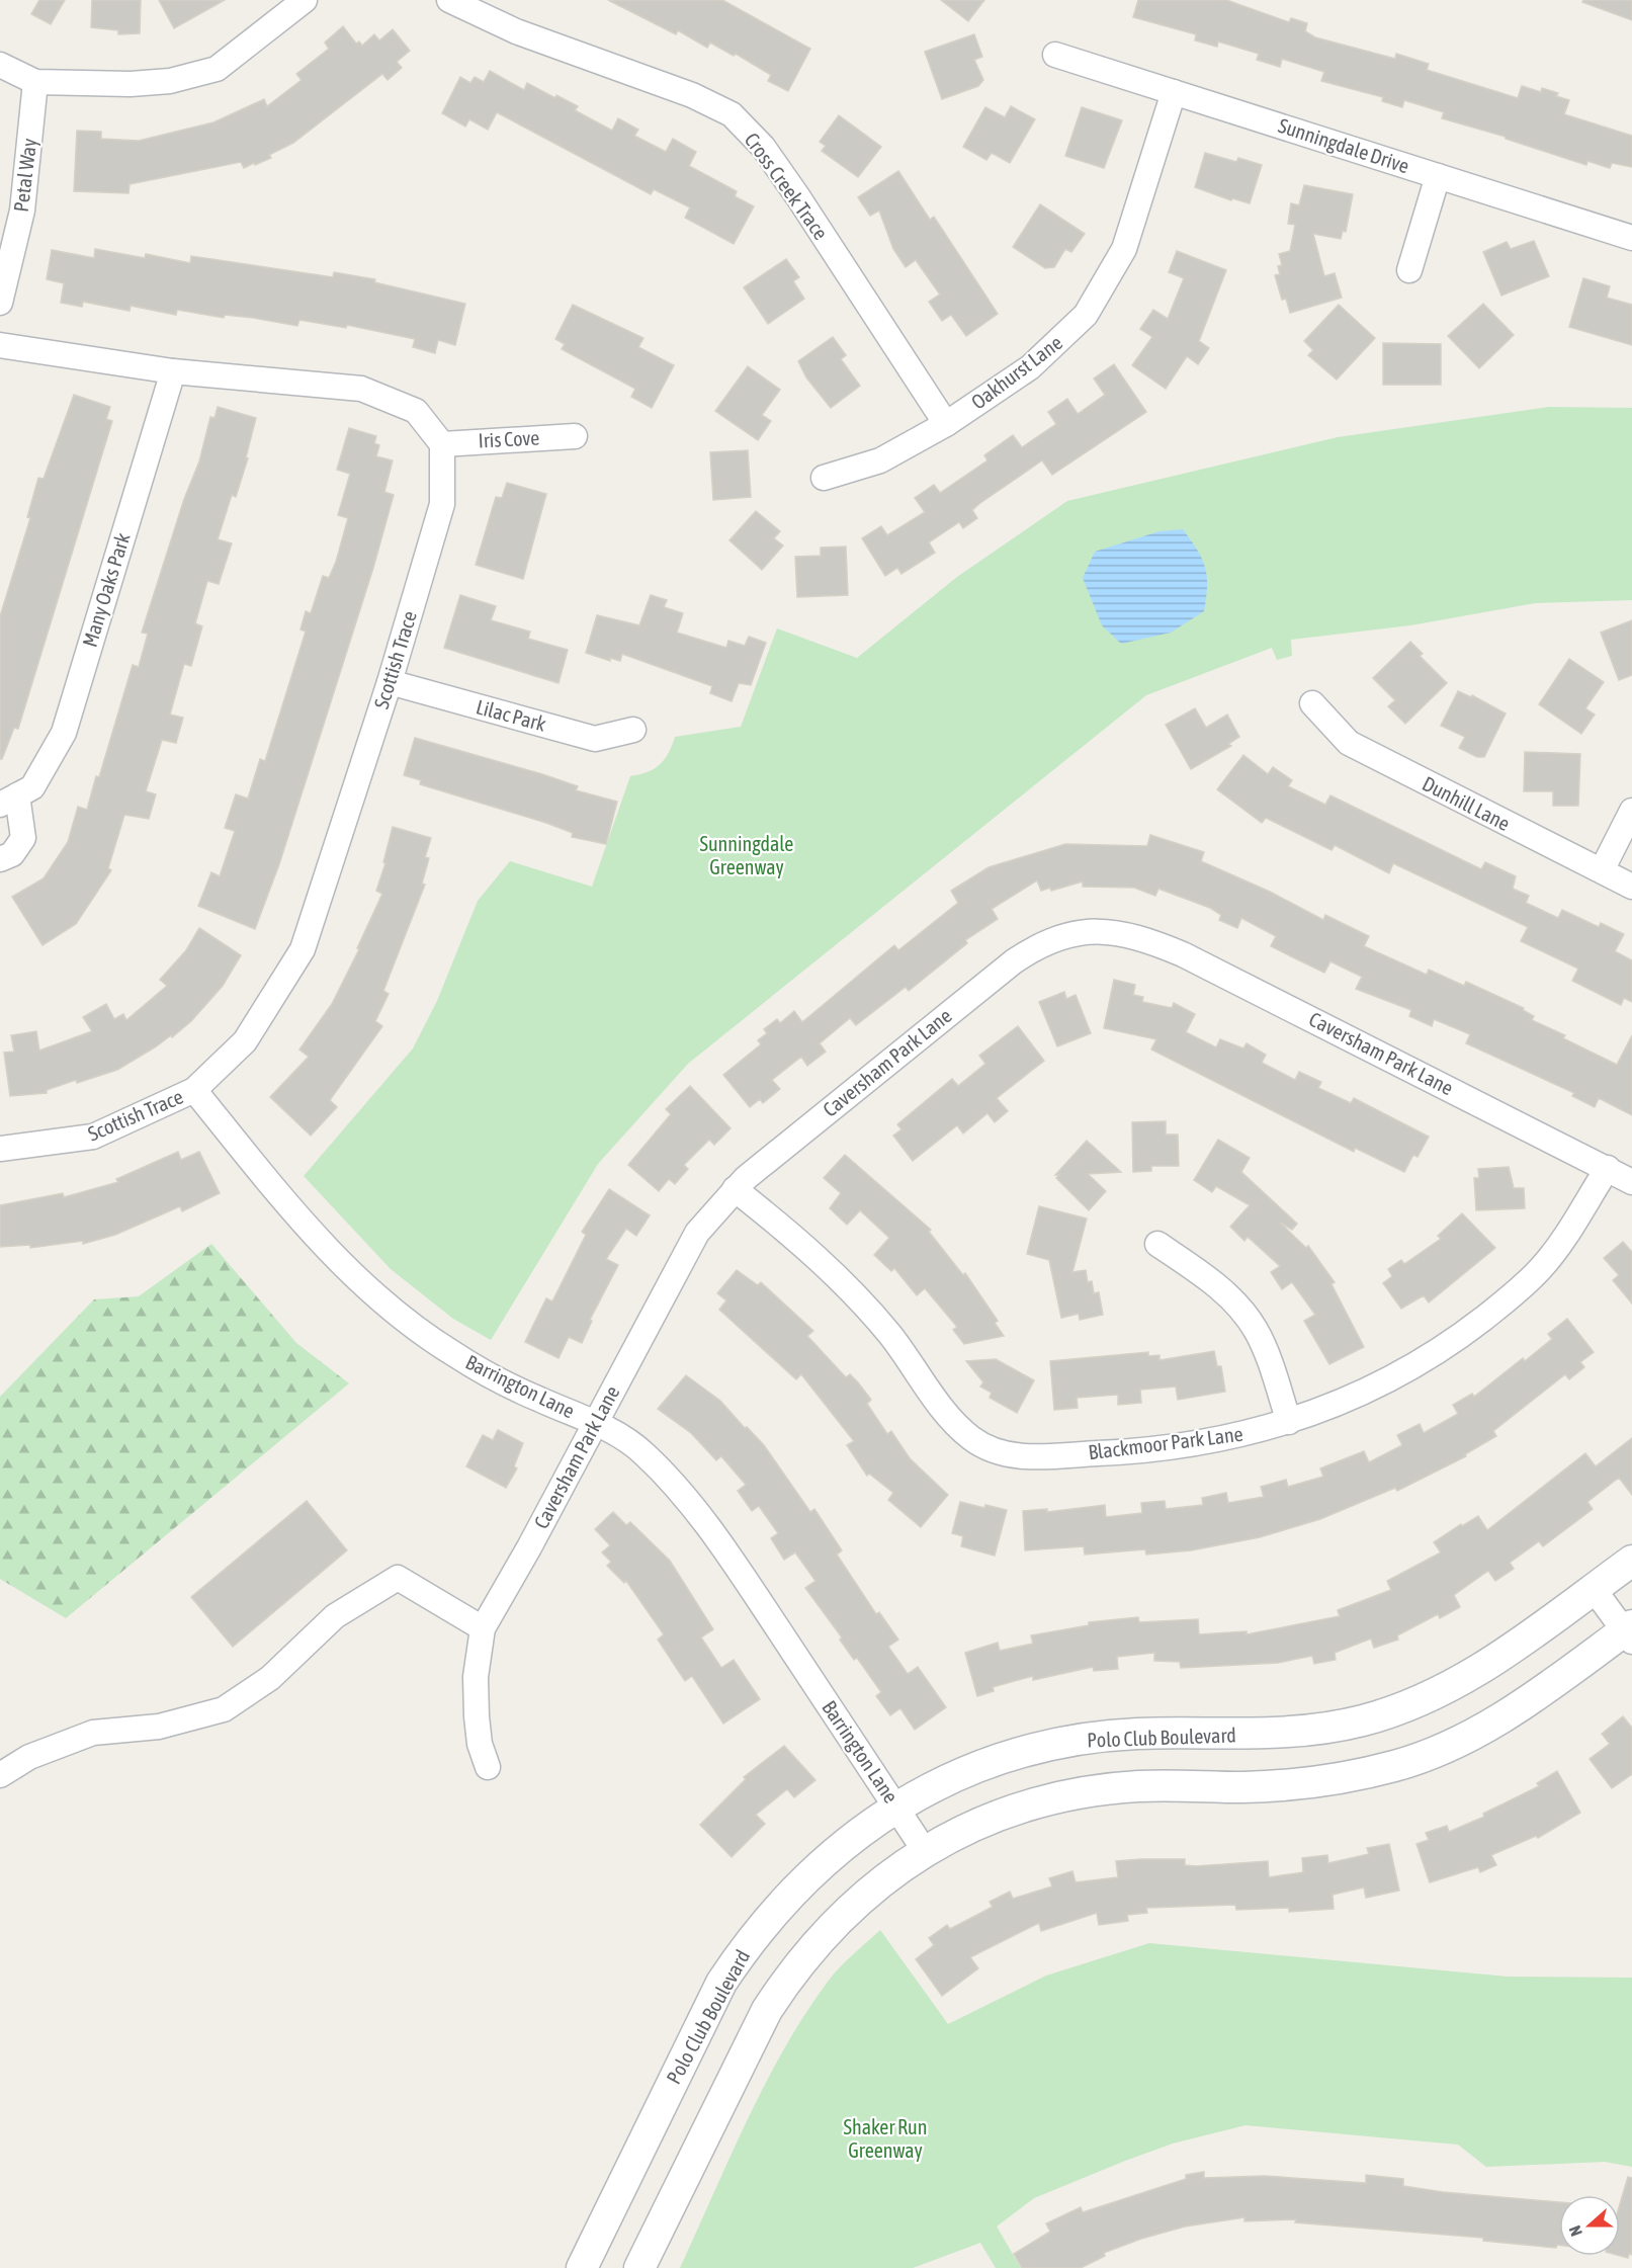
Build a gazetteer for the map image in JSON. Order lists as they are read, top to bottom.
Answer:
{
  "streets": {
    "street": [
      "Sunningdale Drive",
      "Petal Way",
      "Cross Creek Trace",
      "Oakhurst Lane",
      "Iris Cove",
      "Many Oaks Park",
      "Scottish Trace",
      "Lilac Park",
      "Dunhill Lane",
      "Caversham Park Lane",
      "Barrington Lane",
      "Blackmoor Park Lane",
      "Polo Club Boulevard"
    ]
  },
  "crossings": [
    ["Sunningdale Drive", "Oakhurst Lane"],
    ["Cross Creek Trace", "Oakhurst Lane"],
    ["Iris Cove", "Scottish Trace"],
    ["Scottish Trace", "Lilac Park"],
    ["Scottish Trace", "Barrington Lane"],
    ["Caversham Park Lane", "Barrington Lane"],
    ["Caversham Park Lane", "Blackmoor Park Lane"],
    ["Barrington Lane", "Polo Club Boulevard"]
  ],
  "parks": ["Sunningdale Greenway", "Shaker Run Greenway"],
  "north": "left"
}
